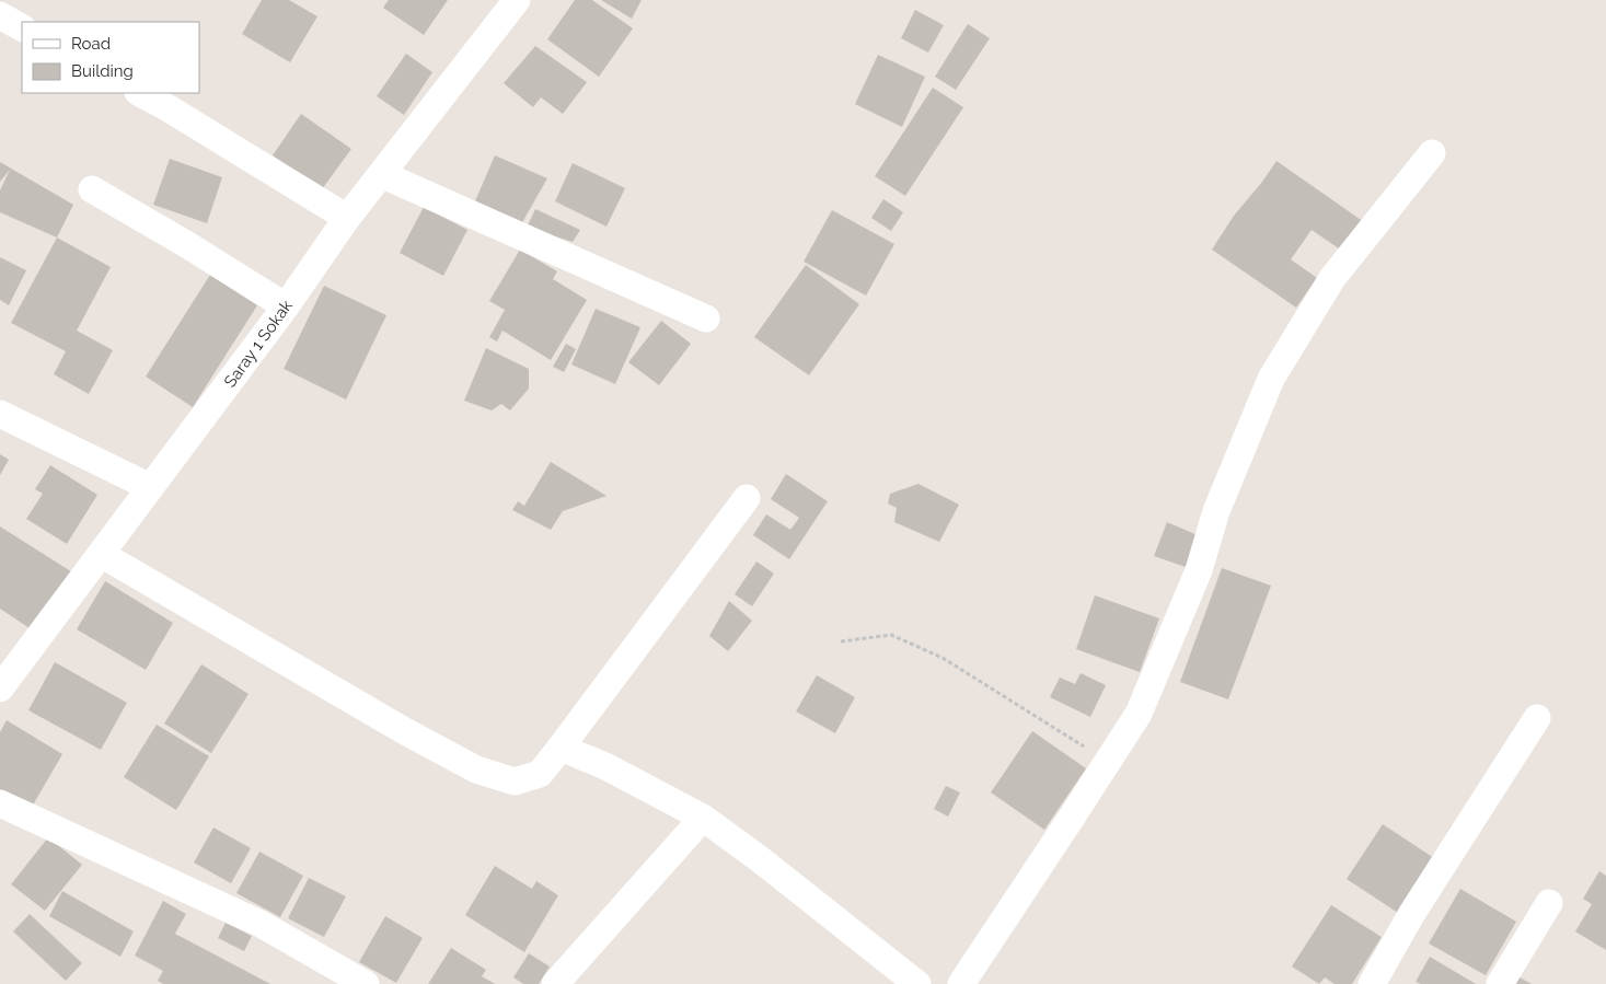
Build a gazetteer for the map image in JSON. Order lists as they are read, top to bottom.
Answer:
{
  "streets": {
    "street": ["Saray 1 Sokak"]
  },
  "legend": ["Road", "Building"]
}
